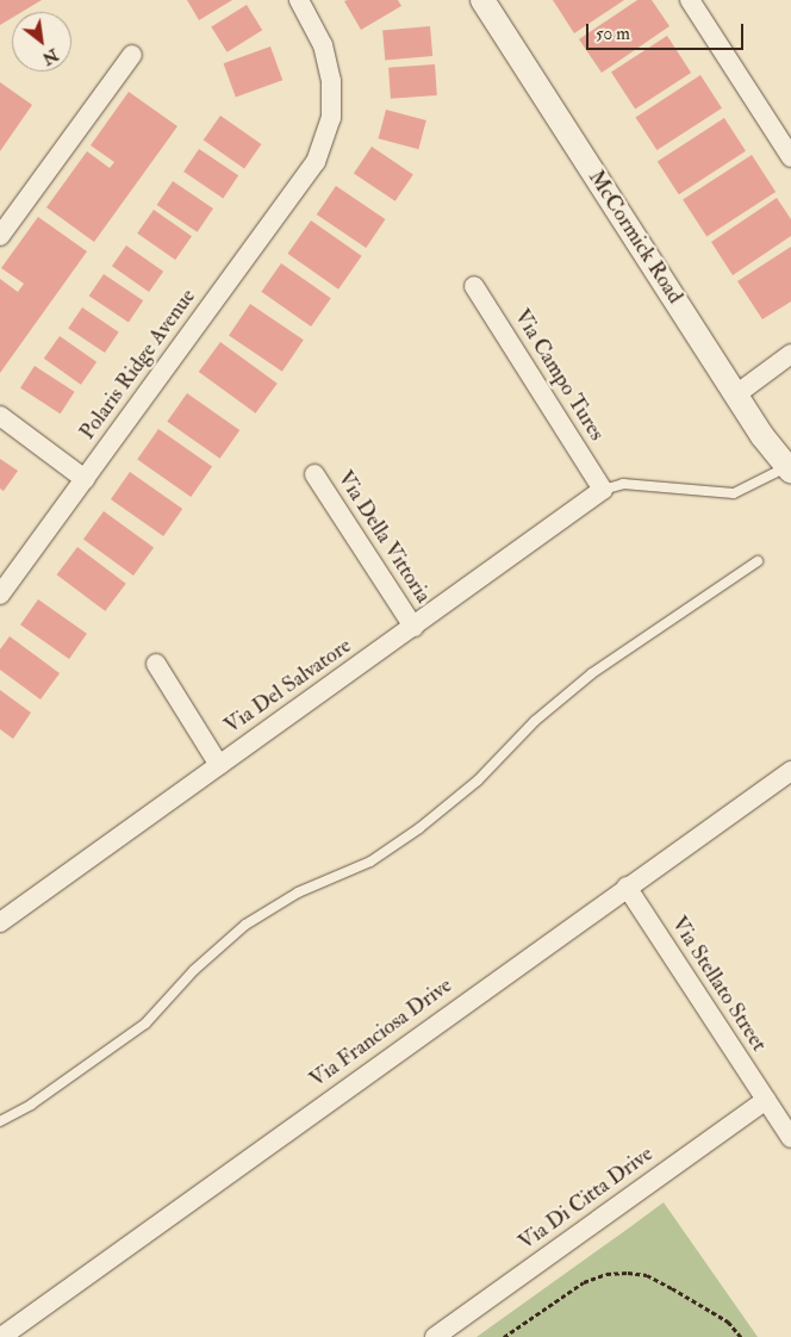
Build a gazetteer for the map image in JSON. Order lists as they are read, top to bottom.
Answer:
{
  "streets": {
    "street": [
      "McCormick Road",
      "Polaris Ridge Avenue",
      "Via Campo Tures",
      "Via Della Vittoria",
      "Via Del Salvatore",
      "Via Stellato Street",
      "Via Franciosa Drive",
      "Via Di Citta Drive"
    ]
  },
  "crossings": [
    ["Via Campo Tures", "Via Del Salvatore"],
    ["Via Della Vittoria", "Via Del Salvatore"],
    ["Via Stellato Street", "Via Franciosa Drive"],
    ["Via Stellato Street", "Via Di Citta Drive"]
  ],
  "scale_bar": "50 m",
  "north": "bottom right"
}
